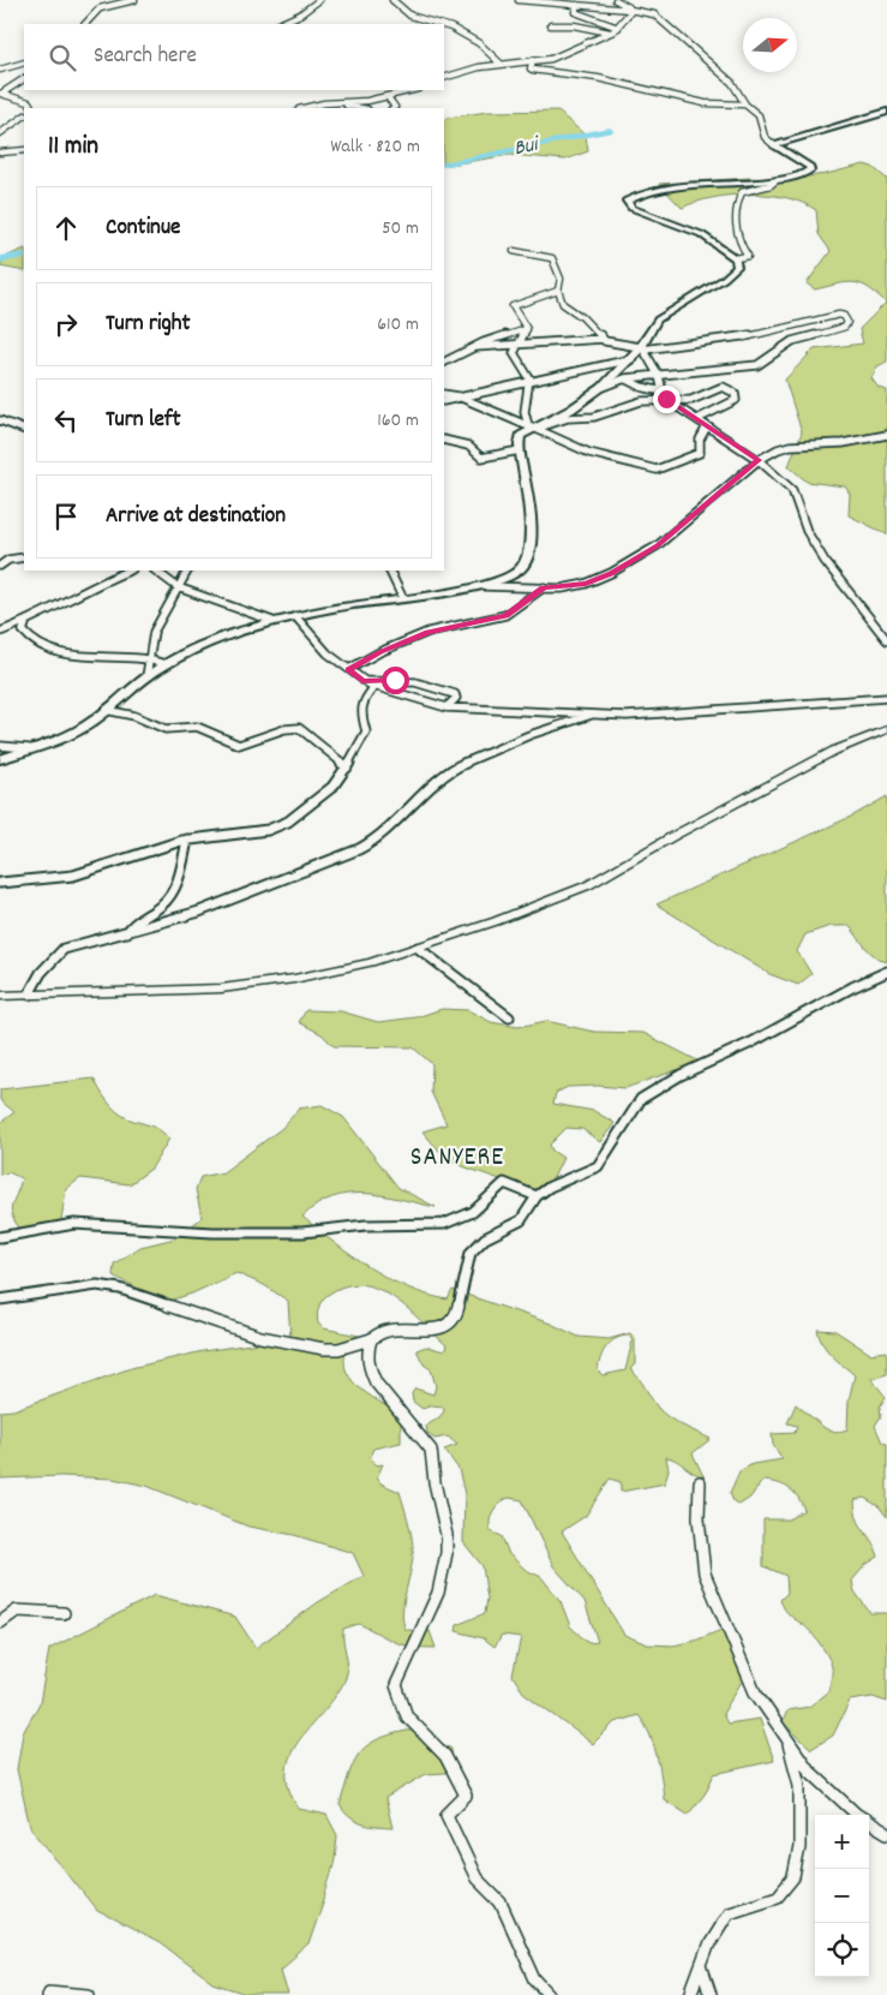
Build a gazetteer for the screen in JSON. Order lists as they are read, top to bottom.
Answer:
{
  "districts": ["SANYERE"],
  "water": ["Bui"],
  "north": "right",
  "page": {
    "search": "Search here",
    "heading": ["11 min", "Walk · 820 m"],
    "list": [
      ["Continue", "50 m"],
      ["Turn right", "610 m"],
      ["Turn left", "160 m"],
      "Arrive at destination"
    ],
    "map_buttons": ["+", "−"]
  }
}
